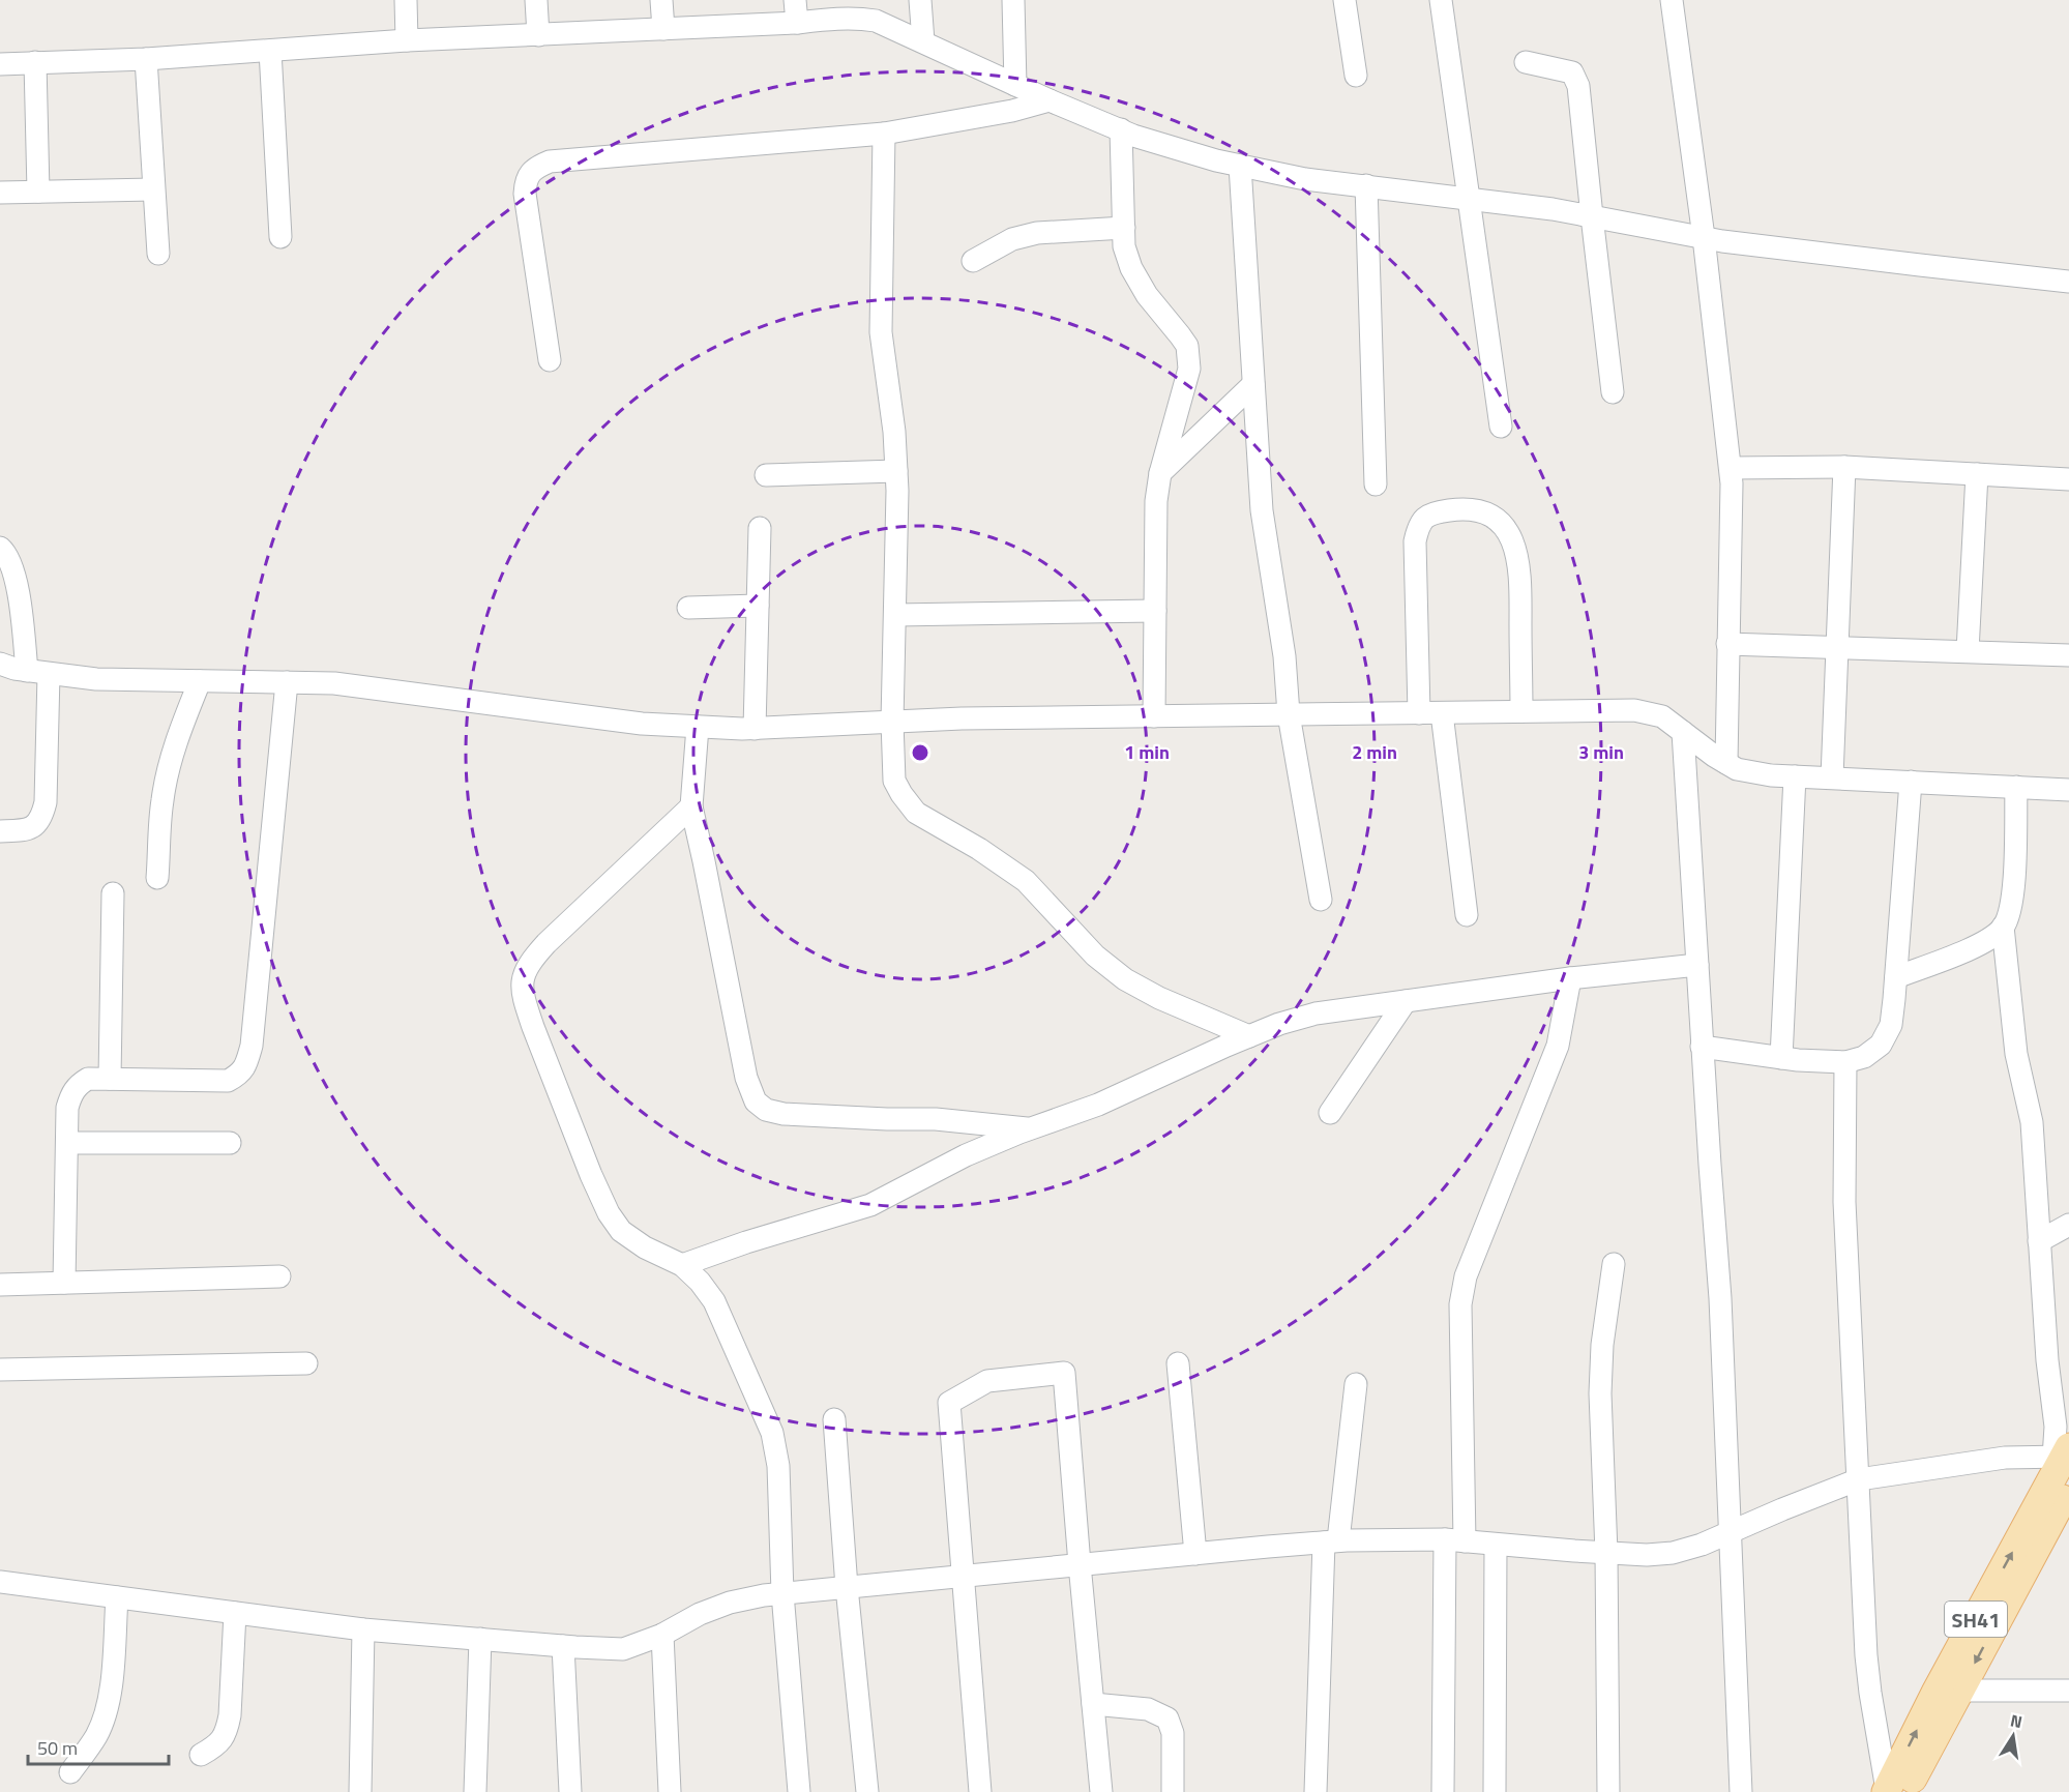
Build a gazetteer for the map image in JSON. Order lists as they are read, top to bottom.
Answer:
{
  "streets": {
    "main road": ["SH41"]
  },
  "scale_bar": "50 m",
  "north": "top",
  "rings": ["1 min", "2 min", "3 min"]
}
